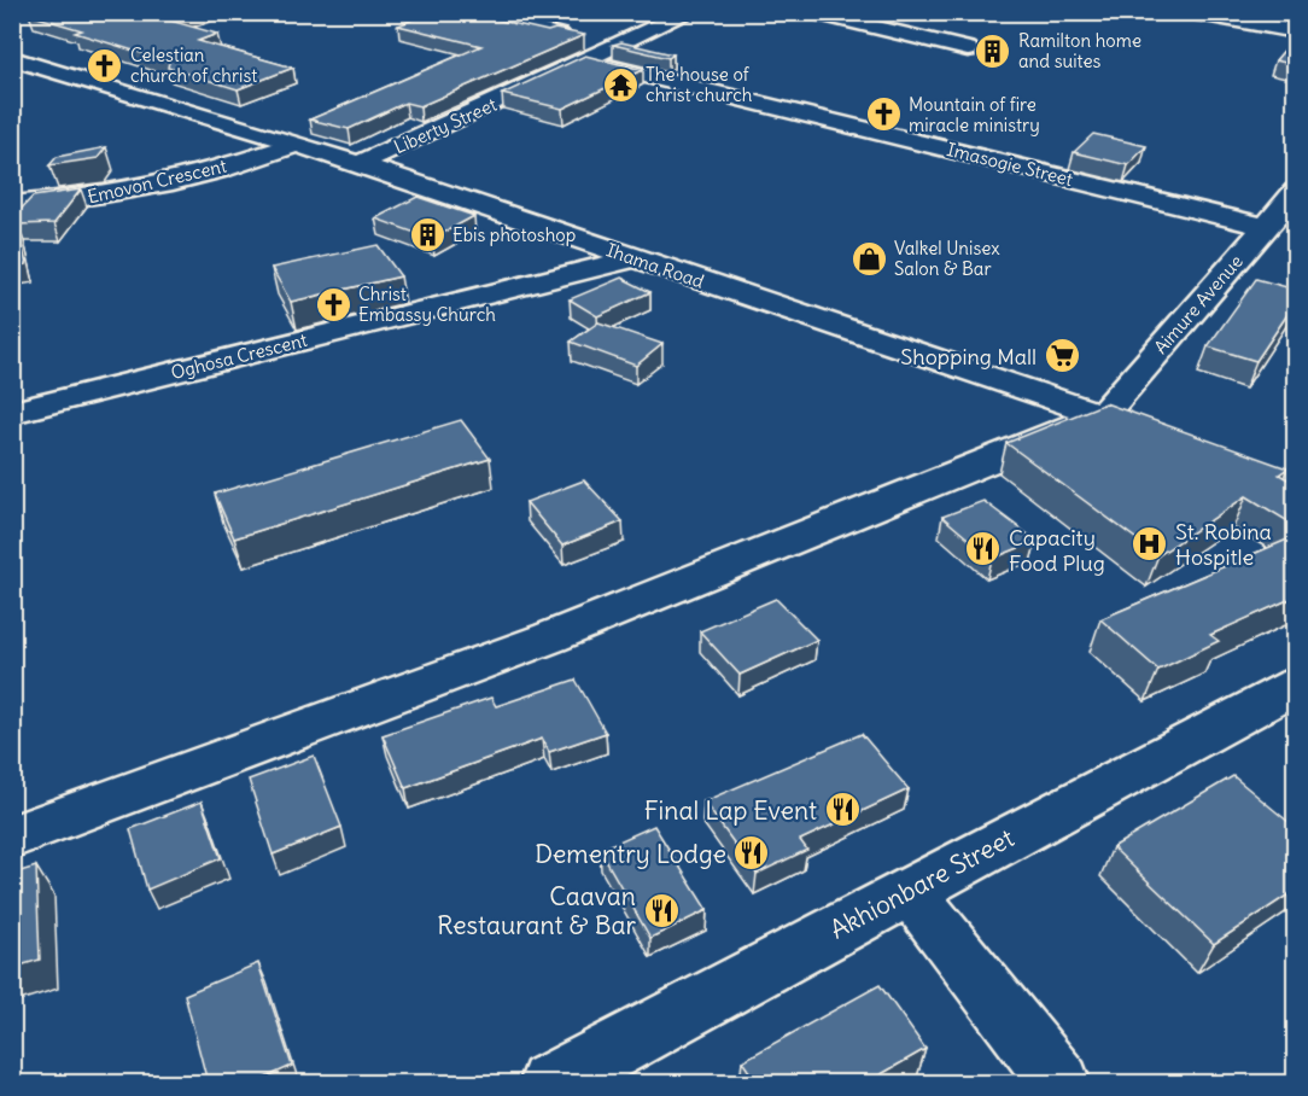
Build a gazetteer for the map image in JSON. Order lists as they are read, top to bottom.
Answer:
{
  "streets": {
    "street": [
      "Liberty Street",
      "Imasogie Street",
      "Emovon Crescent",
      "Ihama Road",
      "Aimure Avenue",
      "Oghosa Crescent",
      "Akhionbare Street"
    ]
  },
  "crossings": [
    ["Liberty Street", "Imasogie Street"],
    ["Liberty Street", "Ihama Road"],
    ["Imasogie Street", "Aimure Avenue"],
    ["Emovon Crescent", "Ihama Road"],
    ["Ihama Road", "Aimure Avenue"],
    ["Ihama Road", "Oghosa Crescent"]
  ],
  "places": {
    "building": ["Ramilton home and suites", "Ebis photoshop"],
    "church": ["Celestian church of christ", "Mountain of fire miracle ministry", "Christ Embassy Church"],
    "temple": ["The house of christ church"],
    "shop": ["Valkel Unisex Salon & Bar"],
    "supermarket": ["Shopping Mall"],
    "hospital": ["St. Robina Hospitle"],
    "restaurant": [
      "Capacity Food Plug",
      "Final Lap Event",
      "Dementry Lodge",
      "Caavan Restaurant & Bar"
    ]
  }
}
